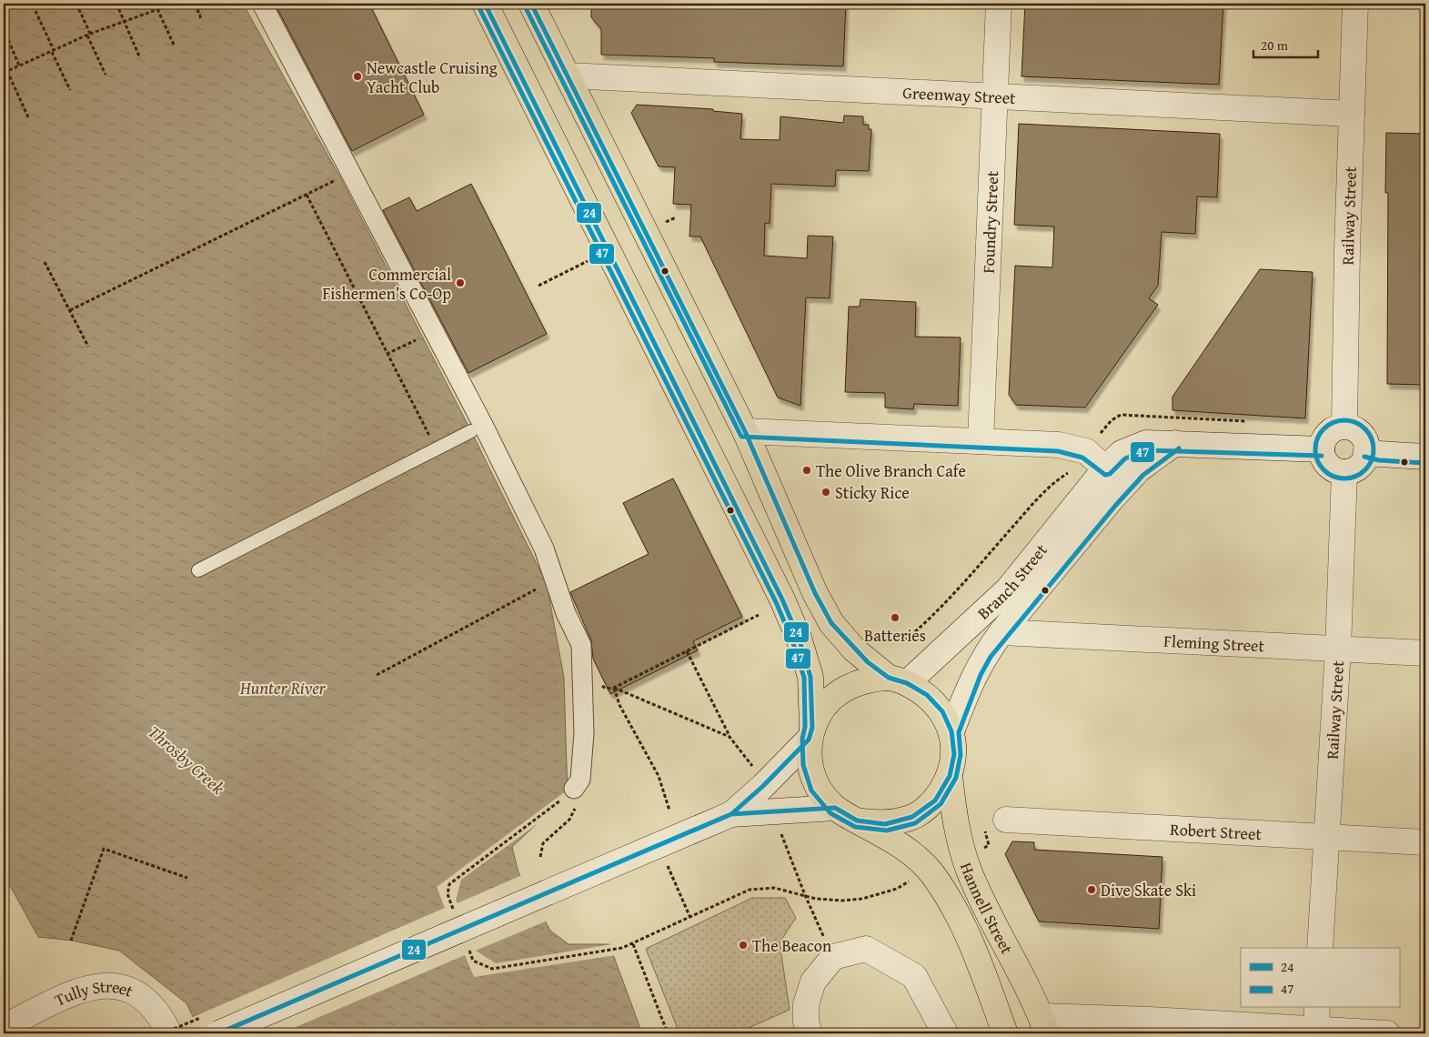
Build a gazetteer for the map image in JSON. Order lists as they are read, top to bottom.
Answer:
{
  "streets": {
    "highway": ["Hannell Street"],
    "street": [
      "Greenway Street",
      "Railway Street",
      "Foundry Street",
      "Branch Street",
      "Fleming Street",
      "Robert Street",
      "Tully Street"
    ]
  },
  "crossings": [
    ["Greenway Street", "Railway Street"],
    ["Greenway Street", "Foundry Street"],
    ["Railway Street", "Branch Street"],
    ["Railway Street", "Fleming Street"],
    ["Railway Street", "Robert Street"],
    ["Branch Street", "Fleming Street"],
    ["Branch Street", "Hannell Street"]
  ],
  "water": ["Hunter River", "Throsby Creek"],
  "places": [
    "Newcastle Cruising Yacht Club",
    "Commercial Fishermen’s Co-Op",
    "The Olive Branch Cafe",
    "Sticky Rice",
    "Batteries",
    "Dive Skate Ski",
    "The Beacon"
  ],
  "lines": ["transit line 24", "transit line 47"],
  "legend": ["24", "47"],
  "scale_bar": "20 m"
}
